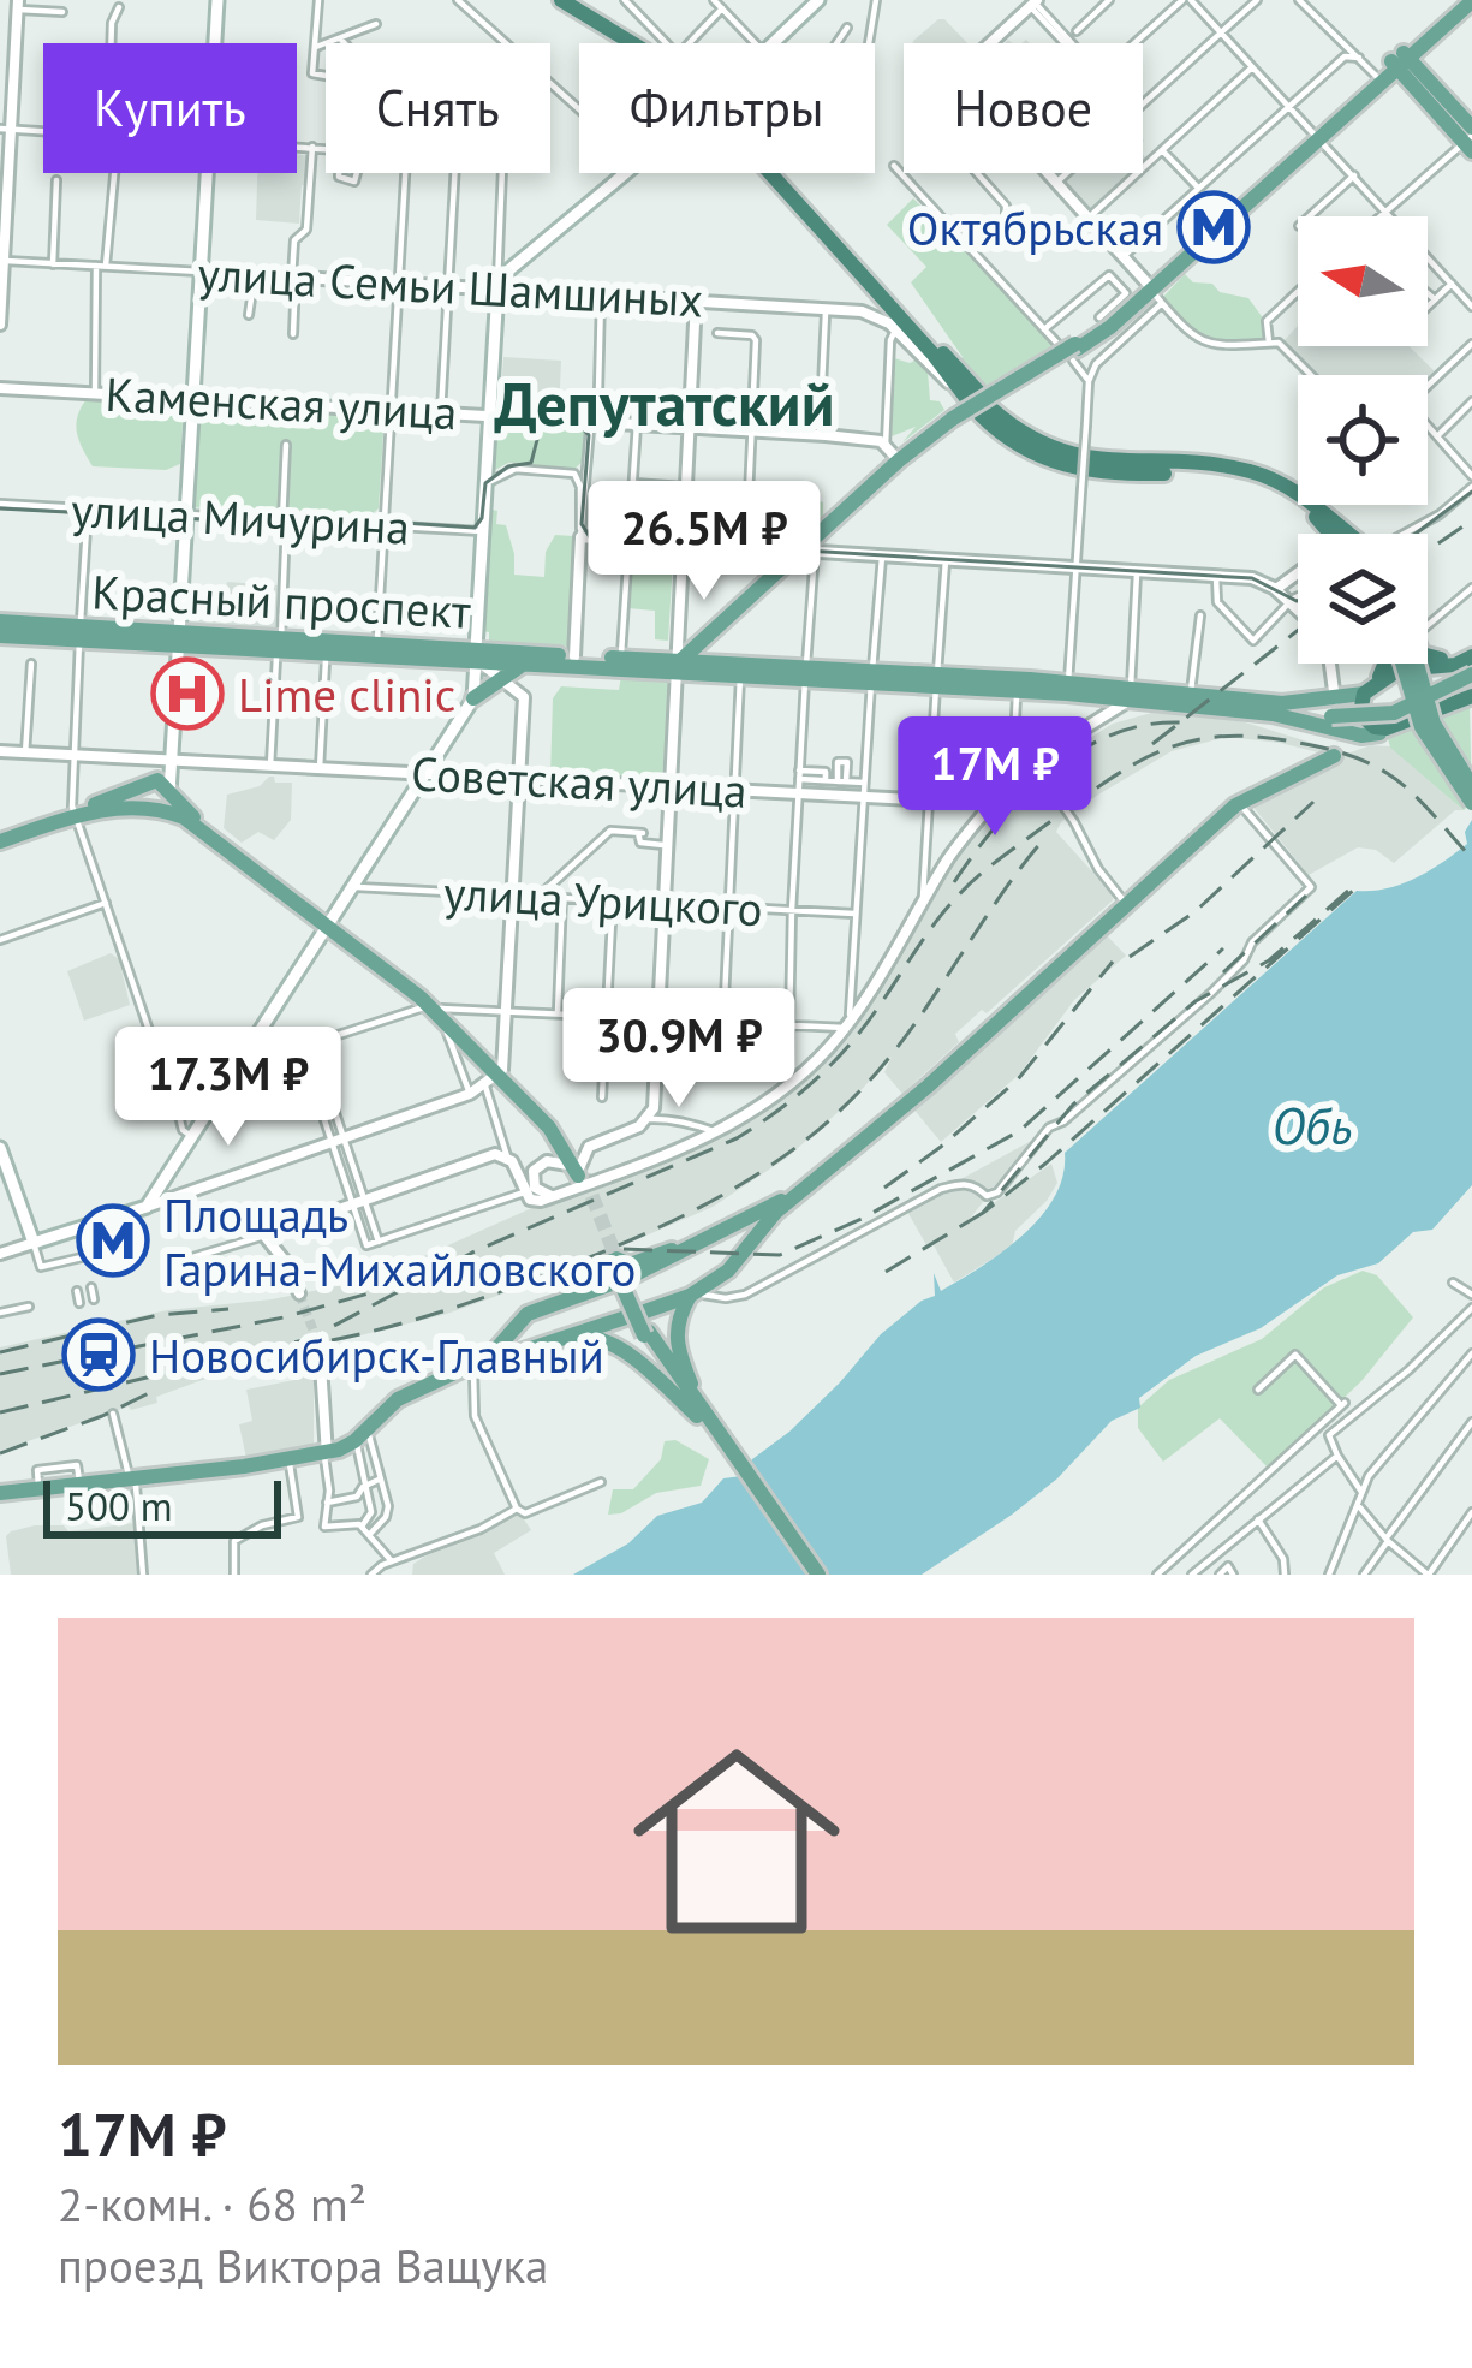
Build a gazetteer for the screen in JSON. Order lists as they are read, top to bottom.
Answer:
{
  "streets": {
    "main road": ["Красный проспект"],
    "street": [
      "улица Семьи Шамшиных",
      "Каменская улица",
      "улица Мичурина",
      "Советская улица",
      "улица Урицкого"
    ]
  },
  "crossings": [
    ["Красный проспект", "Советская улица"]
  ],
  "districts": ["Депутатский"],
  "water": ["Обь"],
  "places": {
    "metro station": ["Октябрьская", "Площадь Гарина-Михайловского"],
    "hospital": ["Lime clinic"],
    "station": ["Новосибирск-Главный"]
  },
  "scale_bar": "500 m",
  "north": "left",
  "page": {
    "chip": [
      "Купить",
      "Снять",
      "Фильтры",
      "Новое"
    ],
    "price": [
      "26.5M ₽",
      "17M ₽",
      "30.9M ₽",
      "17.3M ₽"
    ],
    "scale": "500 m",
    "list": [
      {
        "name": "17M ₽",
        "note": "2-комн. · 68 m² · проезд Виктора Ващука"
      }
    ]
  }
}
